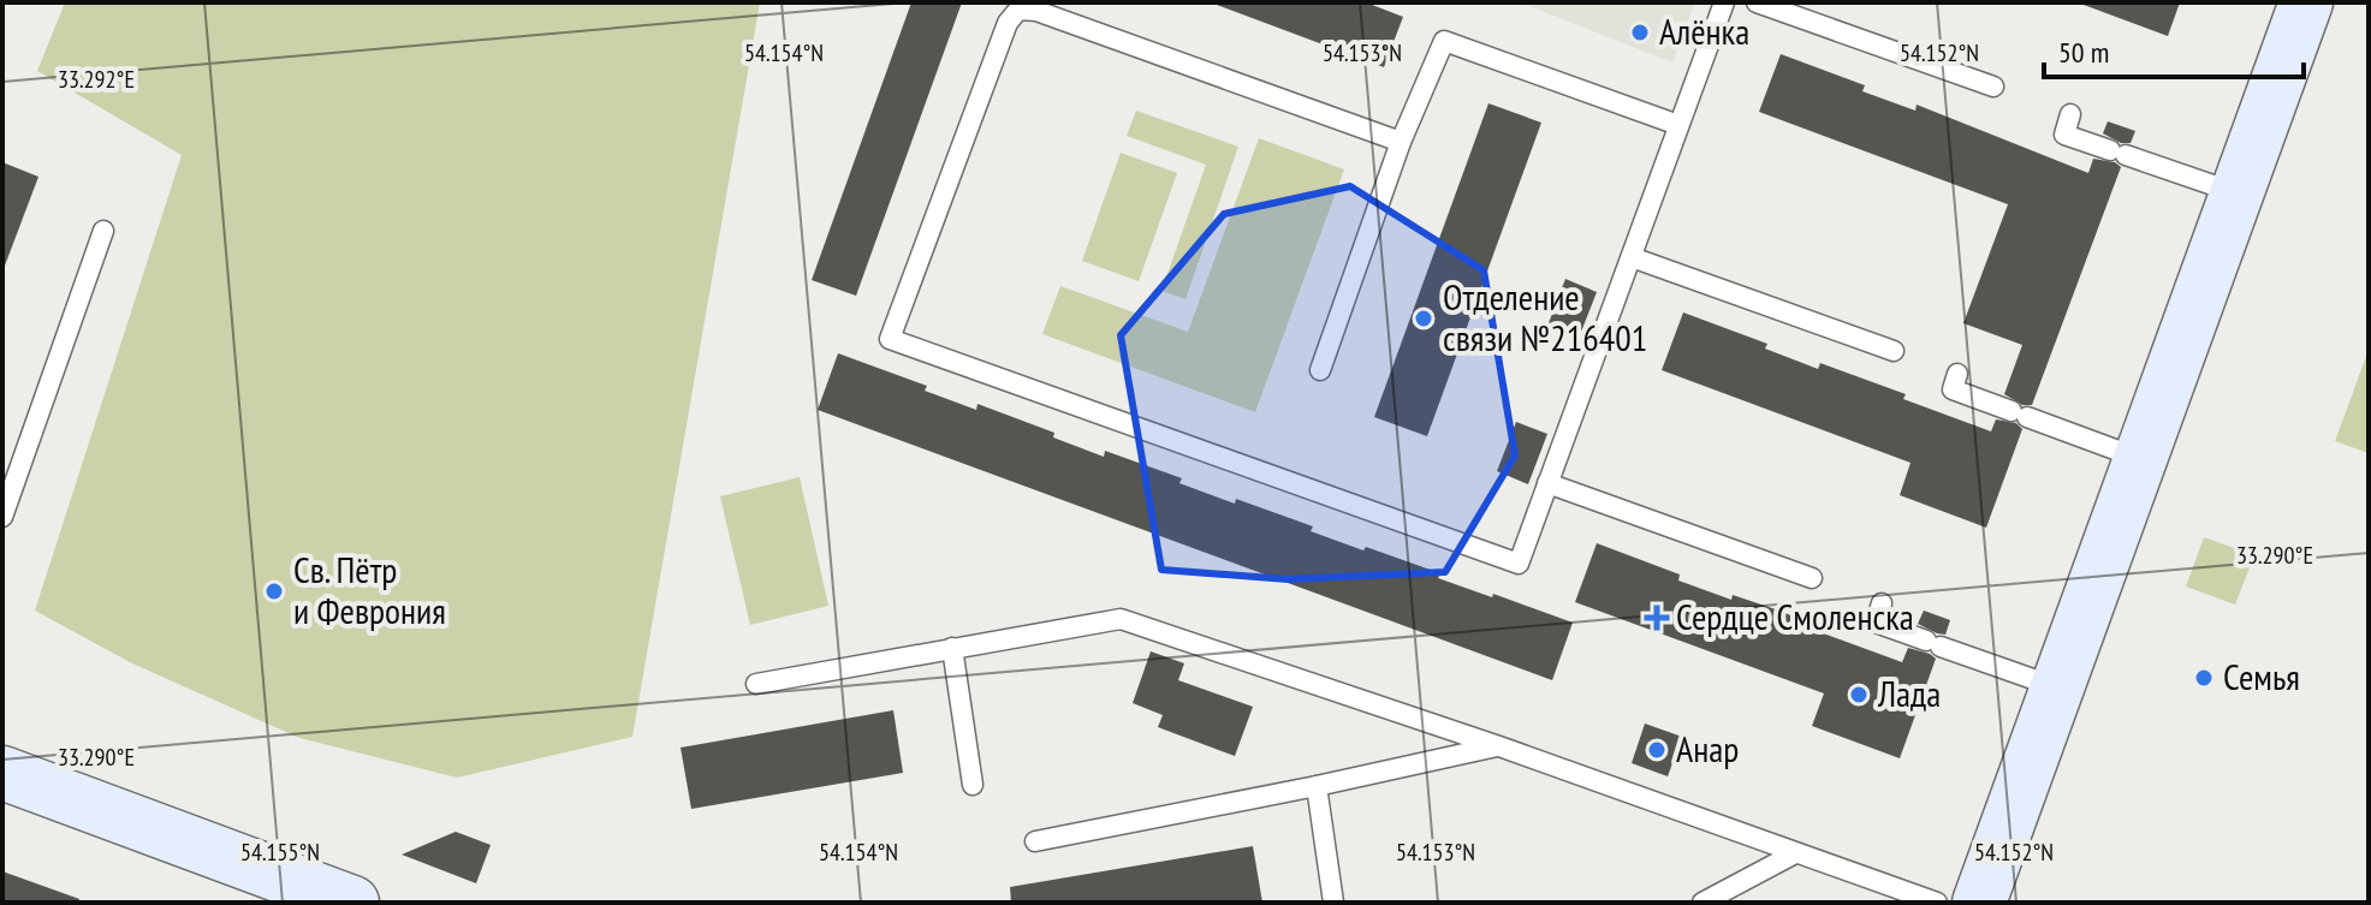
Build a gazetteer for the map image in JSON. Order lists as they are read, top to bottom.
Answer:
{
  "places": {
    "other": [
      "Алёнка",
      "Отделение связи №216401",
      "Св. Пётр и Феврония",
      "Семья",
      "Лада",
      "Анар"
    ],
    "health": ["Сердце Смоленска"]
  },
  "scale_bar": "50 m",
  "coordinates": [
    "54.154°N",
    "54.153°N",
    "54.152°N",
    "33.292°E",
    "33.290°E",
    "54.155°N"
  ]
}
